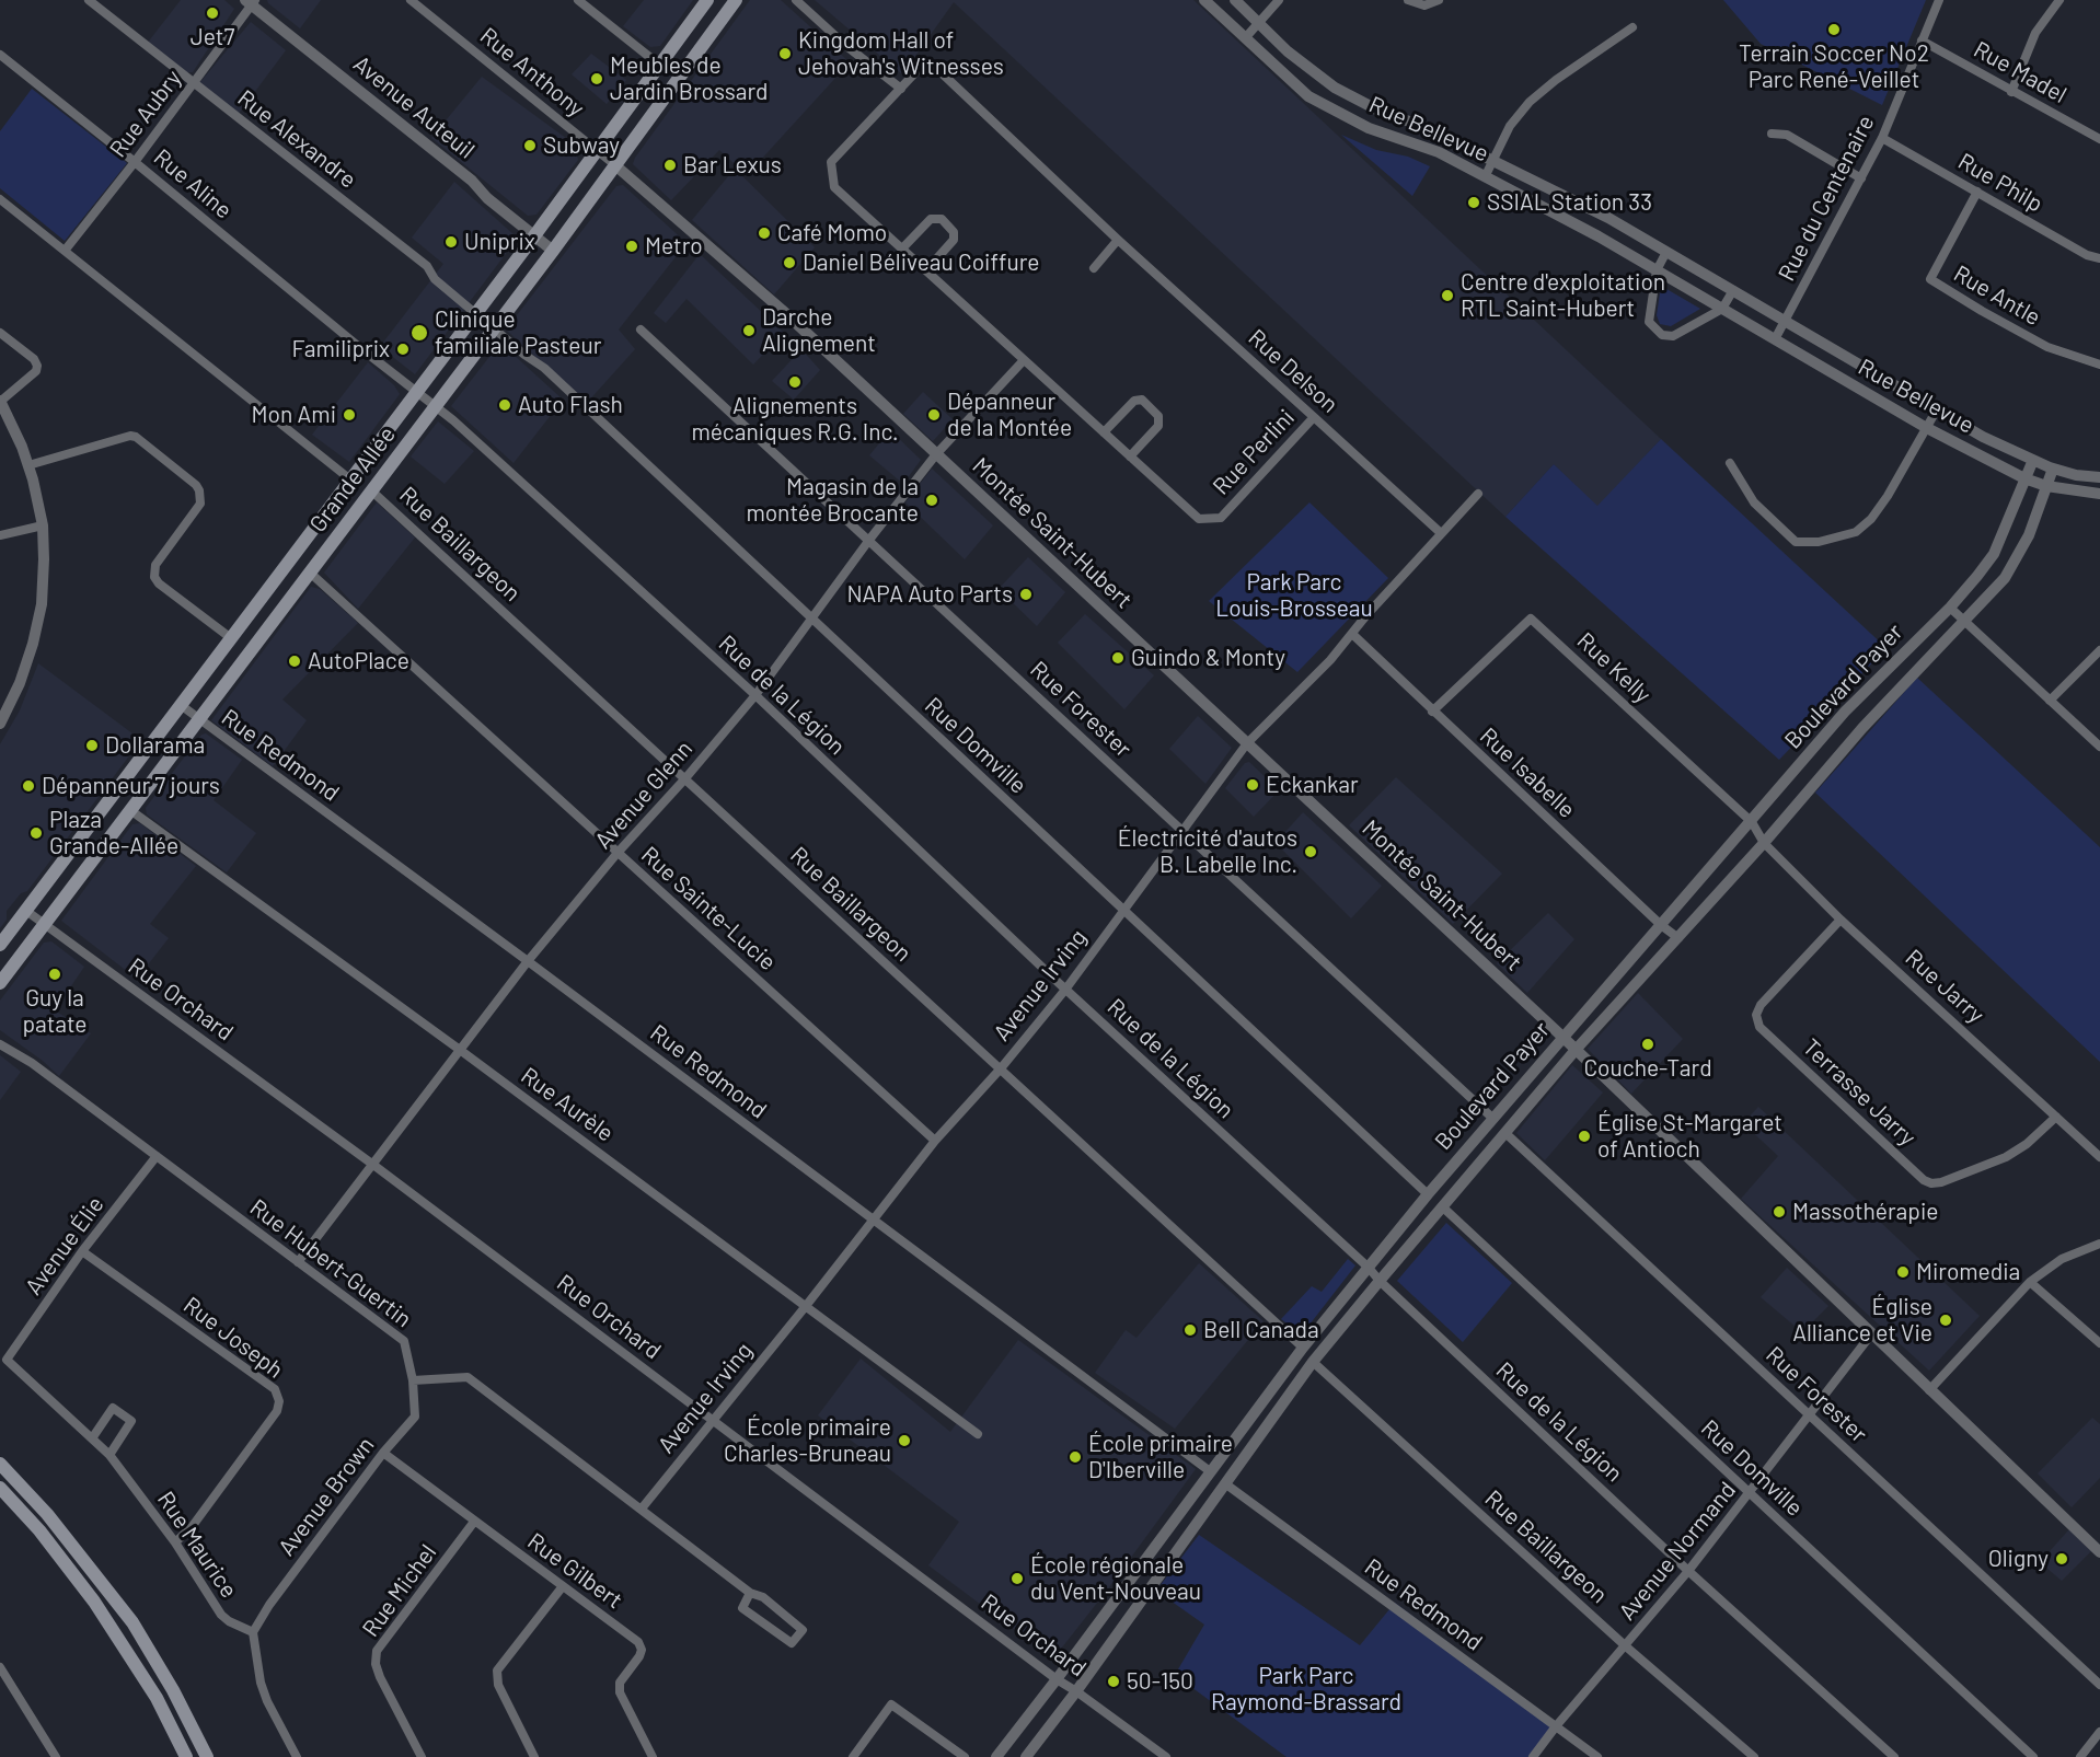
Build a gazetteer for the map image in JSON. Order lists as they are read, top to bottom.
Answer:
{
  "streets": {
    "main road": ["Grande Allée"],
    "street": [
      "Rue Anthony",
      "Rue Madel",
      "Avenue Auteuil",
      "Rue Aubry",
      "Rue Bellevue",
      "Rue Alexandre",
      "Rue Philp",
      "Rue Aline",
      "Rue du Centenaire",
      "Rue Antle",
      "Rue Delson",
      "Rue Perlini",
      "Montée Saint-Hubert",
      "Rue Baillargeon",
      "Rue Kelly",
      "Boulevard Payer",
      "Rue de la Légion",
      "Rue Forester",
      "Rue Domville",
      "Rue Redmond",
      "Rue Isabelle",
      "Avenue Glenn",
      "Rue Sainte-Lucie",
      "Avenue Irving",
      "Rue Jarry",
      "Rue Orchard",
      "Terrasse Jarry",
      "Rue Aurèle",
      "Avenue Élie",
      "Rue Hubert-Guertin",
      "Rue Joseph",
      "Avenue Brown",
      "Rue Maurice",
      "Avenue Normand",
      "Rue Gilbert",
      "Rue Michel"
    ]
  },
  "crossings": [
    ["Rue Anthony", "Grande Allée"],
    ["Rue Anthony", "Montée Saint-Hubert"],
    ["Rue Madel", "Rue du Centenaire"],
    ["Avenue Auteuil", "Rue Aubry"],
    ["Avenue Auteuil", "Grande Allée"],
    ["Rue Aubry", "Rue Alexandre"],
    ["Rue Aubry", "Rue Aline"],
    ["Rue Bellevue", "Rue du Centenaire"],
    ["Rue Bellevue", "Boulevard Payer"],
    ["Rue Alexandre", "Grande Allée"],
    ["Rue Philp", "Rue du Centenaire"],
    ["Rue Philp", "Rue Antle"],
    ["Rue Delson", "Rue Perlini"],
    ["Rue Delson", "Avenue Irving"],
    ["Rue Perlini", "Avenue Glenn"],
    ["Grande Allée", "Montée Saint-Hubert"],
    ["Grande Allée", "Rue Baillargeon"],
    ["Grande Allée", "Rue de la Légion"],
    ["Grande Allée", "Rue Domville"],
    ["Grande Allée", "Rue Redmond"],
    ["Grande Allée", "Rue Sainte-Lucie"],
    ["Grande Allée", "Rue Orchard"],
    ["Grande Allée", "Rue Aurèle"],
    ["Montée Saint-Hubert", "Boulevard Payer"],
    ["Montée Saint-Hubert", "Avenue Glenn"],
    ["Montée Saint-Hubert", "Avenue Irving"],
    ["Montée Saint-Hubert", "Avenue Normand"],
    ["Rue Baillargeon", "Boulevard Payer"],
    ["Rue Baillargeon", "Avenue Glenn"],
    ["Rue Baillargeon", "Avenue Irving"],
    ["Rue Baillargeon", "Avenue Normand"],
    ["Rue Kelly", "Boulevard Payer"],
    ["Rue Kelly", "Rue Isabelle"],
    ["Rue Kelly", "Rue Jarry"],
    ["Boulevard Payer", "Rue de la Légion"],
    ["Boulevard Payer", "Rue Forester"],
    ["Boulevard Payer", "Rue Domville"],
    ["Boulevard Payer", "Rue Redmond"],
    ["Boulevard Payer", "Rue Isabelle"],
    ["Boulevard Payer", "Rue Jarry"],
    ["Boulevard Payer", "Rue Orchard"],
    ["Rue de la Légion", "Avenue Glenn"],
    ["Rue de la Légion", "Avenue Irving"],
    ["Rue de la Légion", "Avenue Normand"],
    ["Rue Forester", "Avenue Glenn"],
    ["Rue Forester", "Avenue Irving"],
    ["Rue Forester", "Avenue Normand"],
    ["Rue Domville", "Avenue Glenn"],
    ["Rue Domville", "Avenue Irving"],
    ["Rue Domville", "Avenue Normand"],
    ["Rue Redmond", "Avenue Glenn"],
    ["Rue Redmond", "Avenue Irving"],
    ["Rue Redmond", "Avenue Normand"],
    ["Rue Isabelle", "Avenue Irving"],
    ["Avenue Glenn", "Rue Sainte-Lucie"],
    ["Avenue Glenn", "Rue Orchard"],
    ["Avenue Glenn", "Rue Aurèle"],
    ["Avenue Glenn", "Rue Hubert-Guertin"],
    ["Rue Sainte-Lucie", "Avenue Irving"],
    ["Avenue Irving", "Rue Orchard"],
    ["Avenue Irving", "Rue Aurèle"],
    ["Rue Jarry", "Terrasse Jarry"],
    ["Avenue Élie", "Rue Hubert-Guertin"],
    ["Avenue Élie", "Rue Joseph"],
    ["Avenue Élie", "Rue Maurice"],
    ["Rue Hubert-Guertin", "Avenue Brown"],
    ["Rue Joseph", "Rue Maurice"],
    ["Avenue Brown", "Rue Maurice"],
    ["Avenue Brown", "Rue Gilbert"],
    ["Rue Gilbert", "Rue Michel"]
  ],
  "parks": ["Park Parc Louis-Brosseau", "Park Parc Raymond-Brassard"],
  "places": [
    "Jet7",
    "Terrain Soccer No2 Parc René-Veillet",
    "Kingdom Hall of Jehovah's Witnesses",
    "Meubles de Jardin Brossard",
    "Subway",
    "Bar Lexus",
    "SSIAL Station 33",
    "Café Momo",
    "Uniprix",
    "Metro",
    "Daniel Béliveau Coiffure",
    "Centre d'exploitation RTL Saint-Hubert",
    "Darche Alignement",
    "Clinique familiale Pasteur",
    "Familiprix",
    "Alignements mécaniques R.G. Inc.",
    "Auto Flash",
    "Mon Ami",
    "Dépanneur de la Montée",
    "Magasin de la montée Brocante",
    "NAPA Auto Parts",
    "Guindo & Monty",
    "AutoPlace",
    "Dollarama",
    "Eckankar",
    "Dépanneur 7 jours",
    "Plaza Grande-Allée",
    "Électricité d'autos B. Labelle Inc.",
    "Guy la patate",
    "Couche-Tard",
    "Église St-Margaret of Antioch",
    "Massothérapie",
    "Miromedia",
    "Église Alliance et Vie",
    "Bell Canada",
    "École primaire Charles-Bruneau",
    "École primaire D'Iberville",
    "Oligny",
    "École régionale du Vent-Nouveau",
    "50-150"
  ]
}
